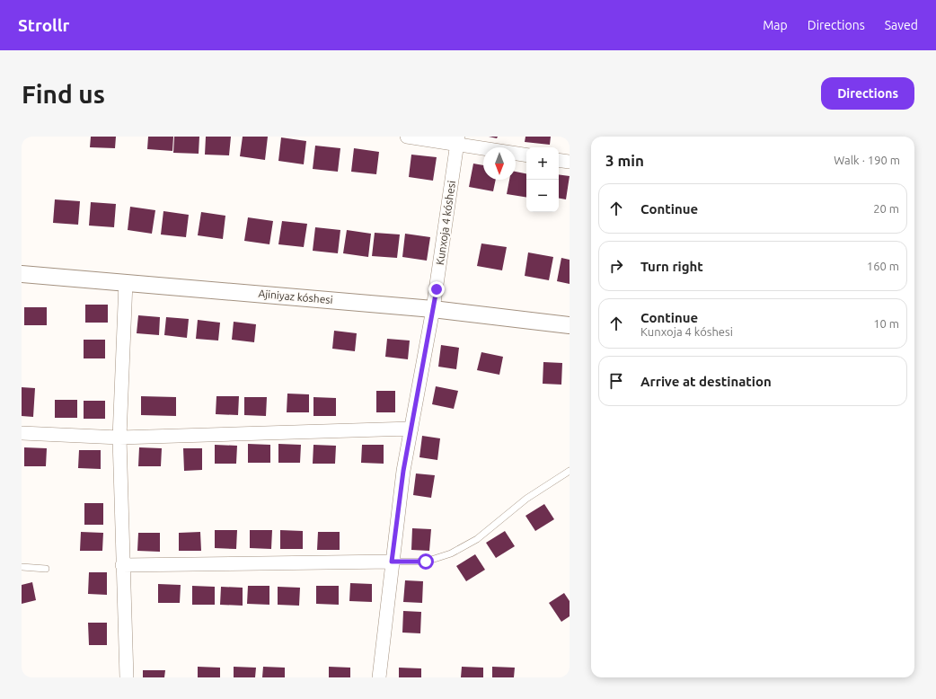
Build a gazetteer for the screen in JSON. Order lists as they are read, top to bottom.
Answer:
{
  "streets": {
    "street": ["Kunxoja 4 kóshesi", "Ajiniyaz kóshesi"]
  },
  "crossings": [
    ["Kunxoja 4 kóshesi", "Ajiniyaz kóshesi"]
  ],
  "north": "bottom",
  "page": {
    "header": "Strollr",
    "nav": ["Map", "Directions", "Saved"],
    "buttons": "Directions",
    "title": "Find us",
    "heading": ["3 min", "Walk · 190 m"],
    "map_buttons": ["+", "−"],
    "list": [
      ["Continue", "20 m"],
      ["Turn right", "160 m"],
      ["Continue", "Kunxoja 4 kóshesi", "10 m"],
      "Arrive at destination"
    ]
  }
}
